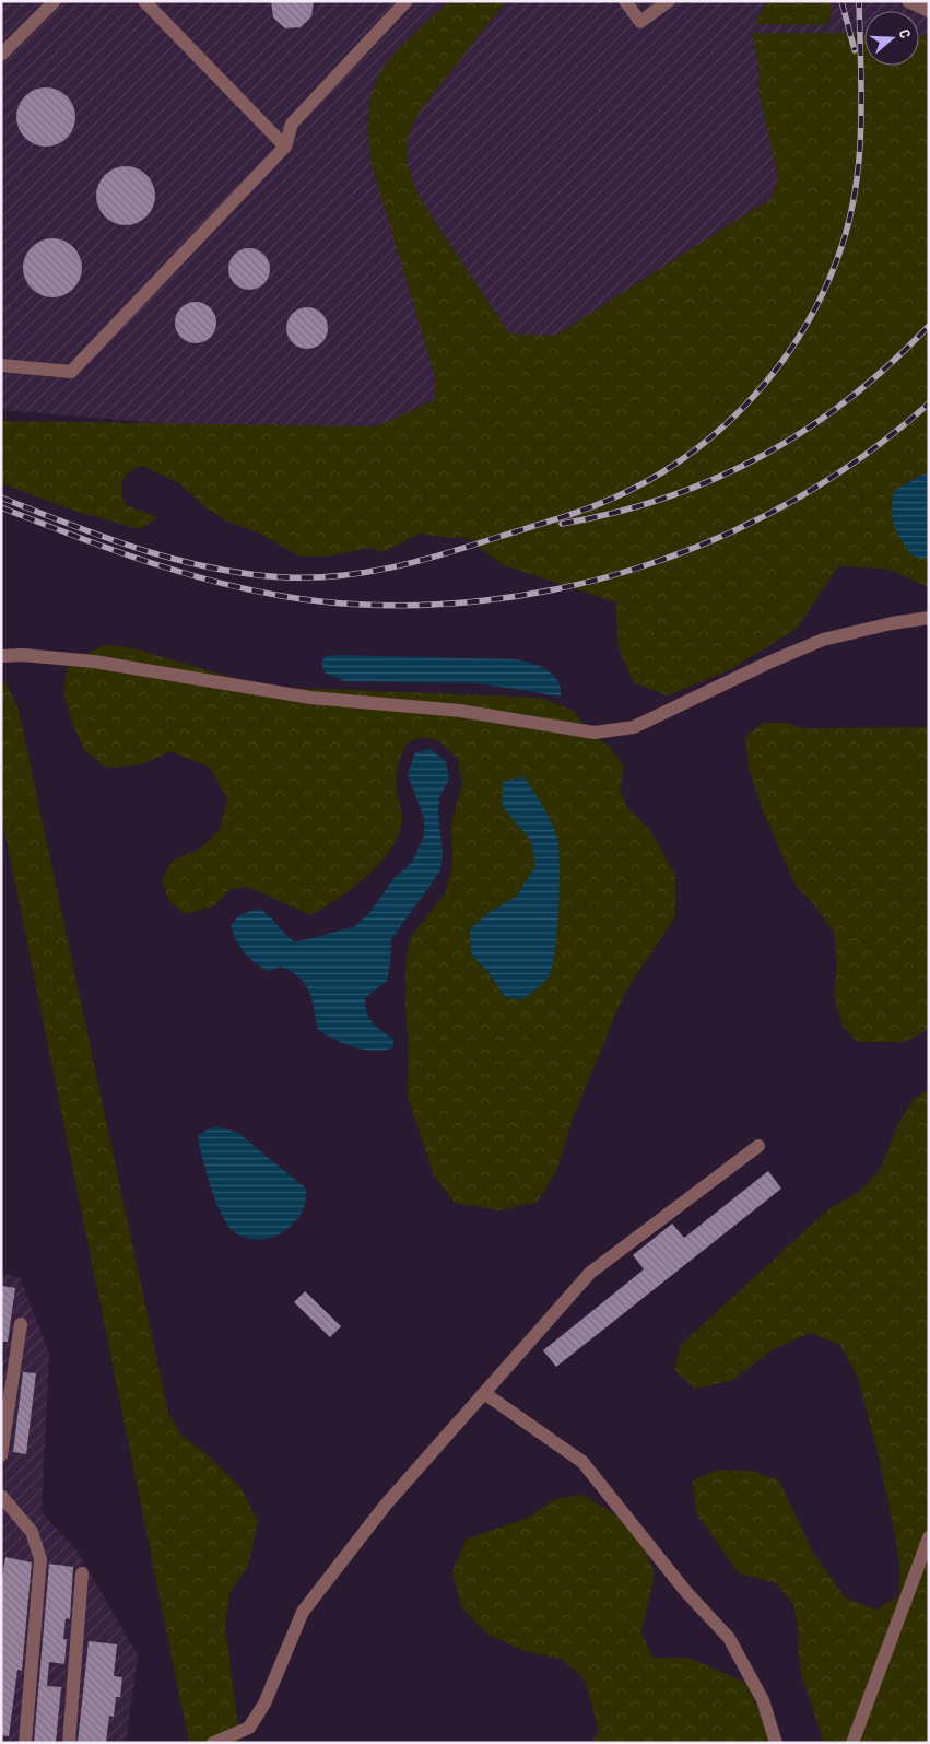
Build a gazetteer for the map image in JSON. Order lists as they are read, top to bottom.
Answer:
{
  "north": "right"
}
